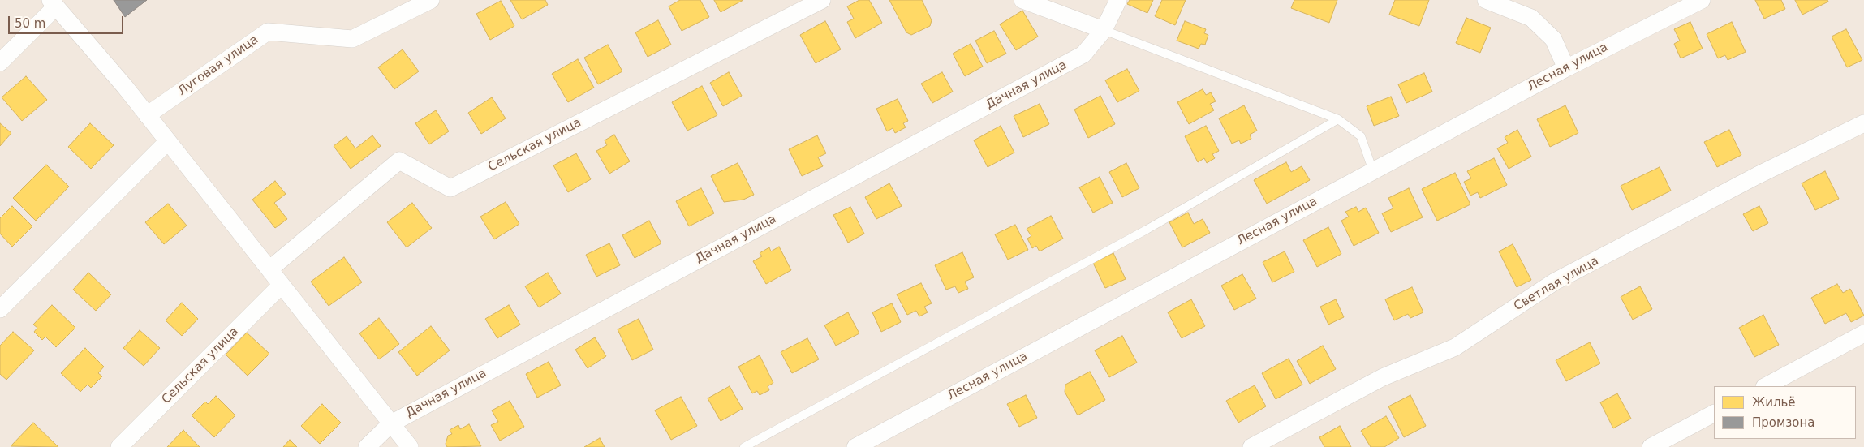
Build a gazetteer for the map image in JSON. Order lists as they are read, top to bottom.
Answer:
{
  "streets": {
    "street": [
      "Луговая улица",
      "Лесная улица",
      "Дачная улица",
      "Сельская улица",
      "Светлая улица"
    ]
  },
  "legend": ["Жильё", "Промзона"],
  "scale_bar": "50 m"
}
